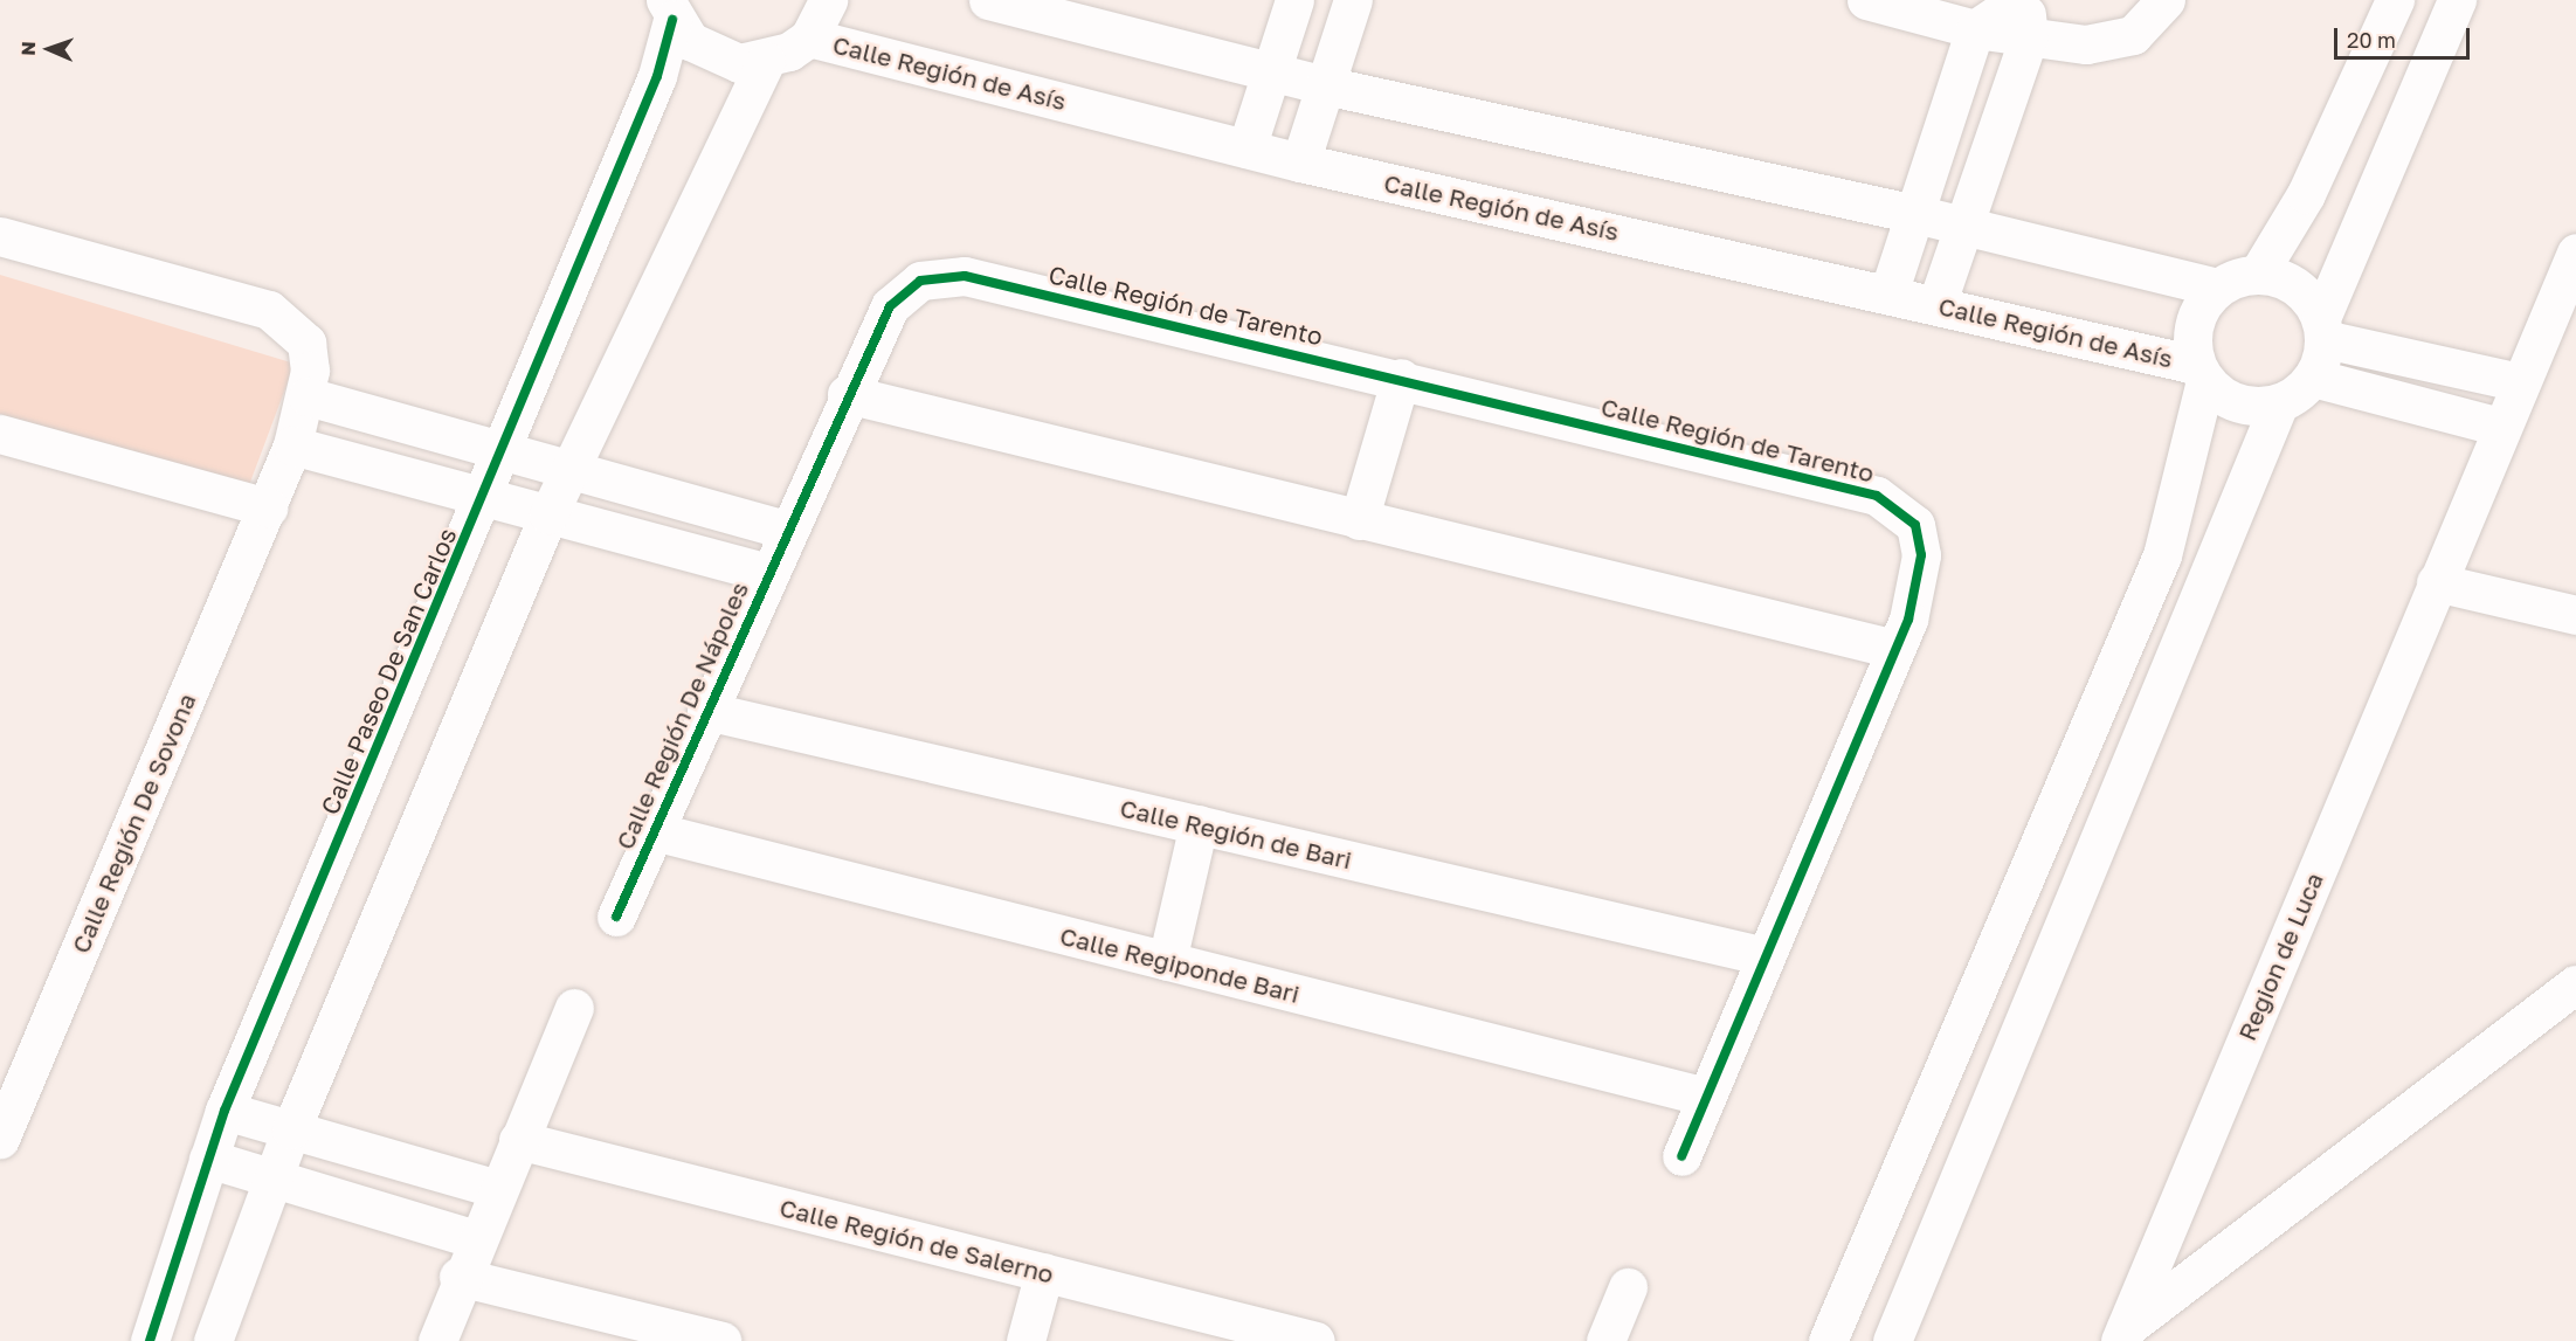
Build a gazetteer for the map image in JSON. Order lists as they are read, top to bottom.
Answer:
{
  "streets": {
    "street": [
      "Calle Región de Asís",
      "Calle Región de Tarento",
      "Calle Paseo De San Carlos",
      "Calle Región De Nápoles",
      "Calle Región De Sovona",
      "Calle Región de Bari",
      "Region de Luca",
      "Calle Regiponde Bari",
      "Calle Región de Salerno"
    ]
  },
  "crossings": [
    ["Calle Región de Tarento", "Calle Región de Bari"],
    ["Calle Región de Tarento", "Calle Regiponde Bari"],
    ["Calle Paseo De San Carlos", "Calle Región De Nápoles"],
    ["Calle Región De Nápoles", "Calle Región De Sovona"],
    ["Calle Región De Nápoles", "Calle Región de Bari"],
    ["Calle Región De Nápoles", "Calle Regiponde Bari"]
  ],
  "scale_bar": "20 m",
  "north": "left"
}
